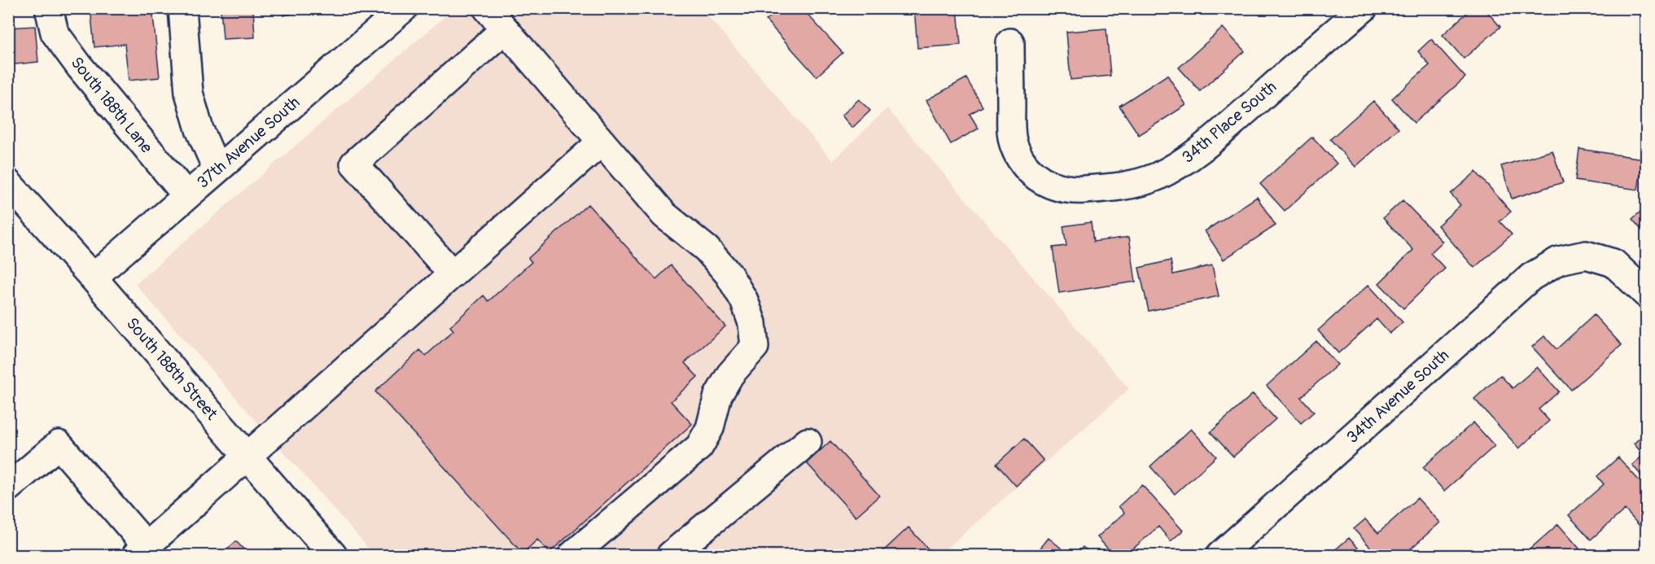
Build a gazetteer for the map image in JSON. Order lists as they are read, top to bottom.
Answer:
{
  "streets": {
    "street": [
      "South 188th Lane",
      "34th Place South",
      "37th Avenue South",
      "South 188th Street",
      "34th Avenue South"
    ]
  },
  "crossings": [
    ["South 188th Lane", "37th Avenue South"],
    ["37th Avenue South", "South 188th Street"]
  ]
}
